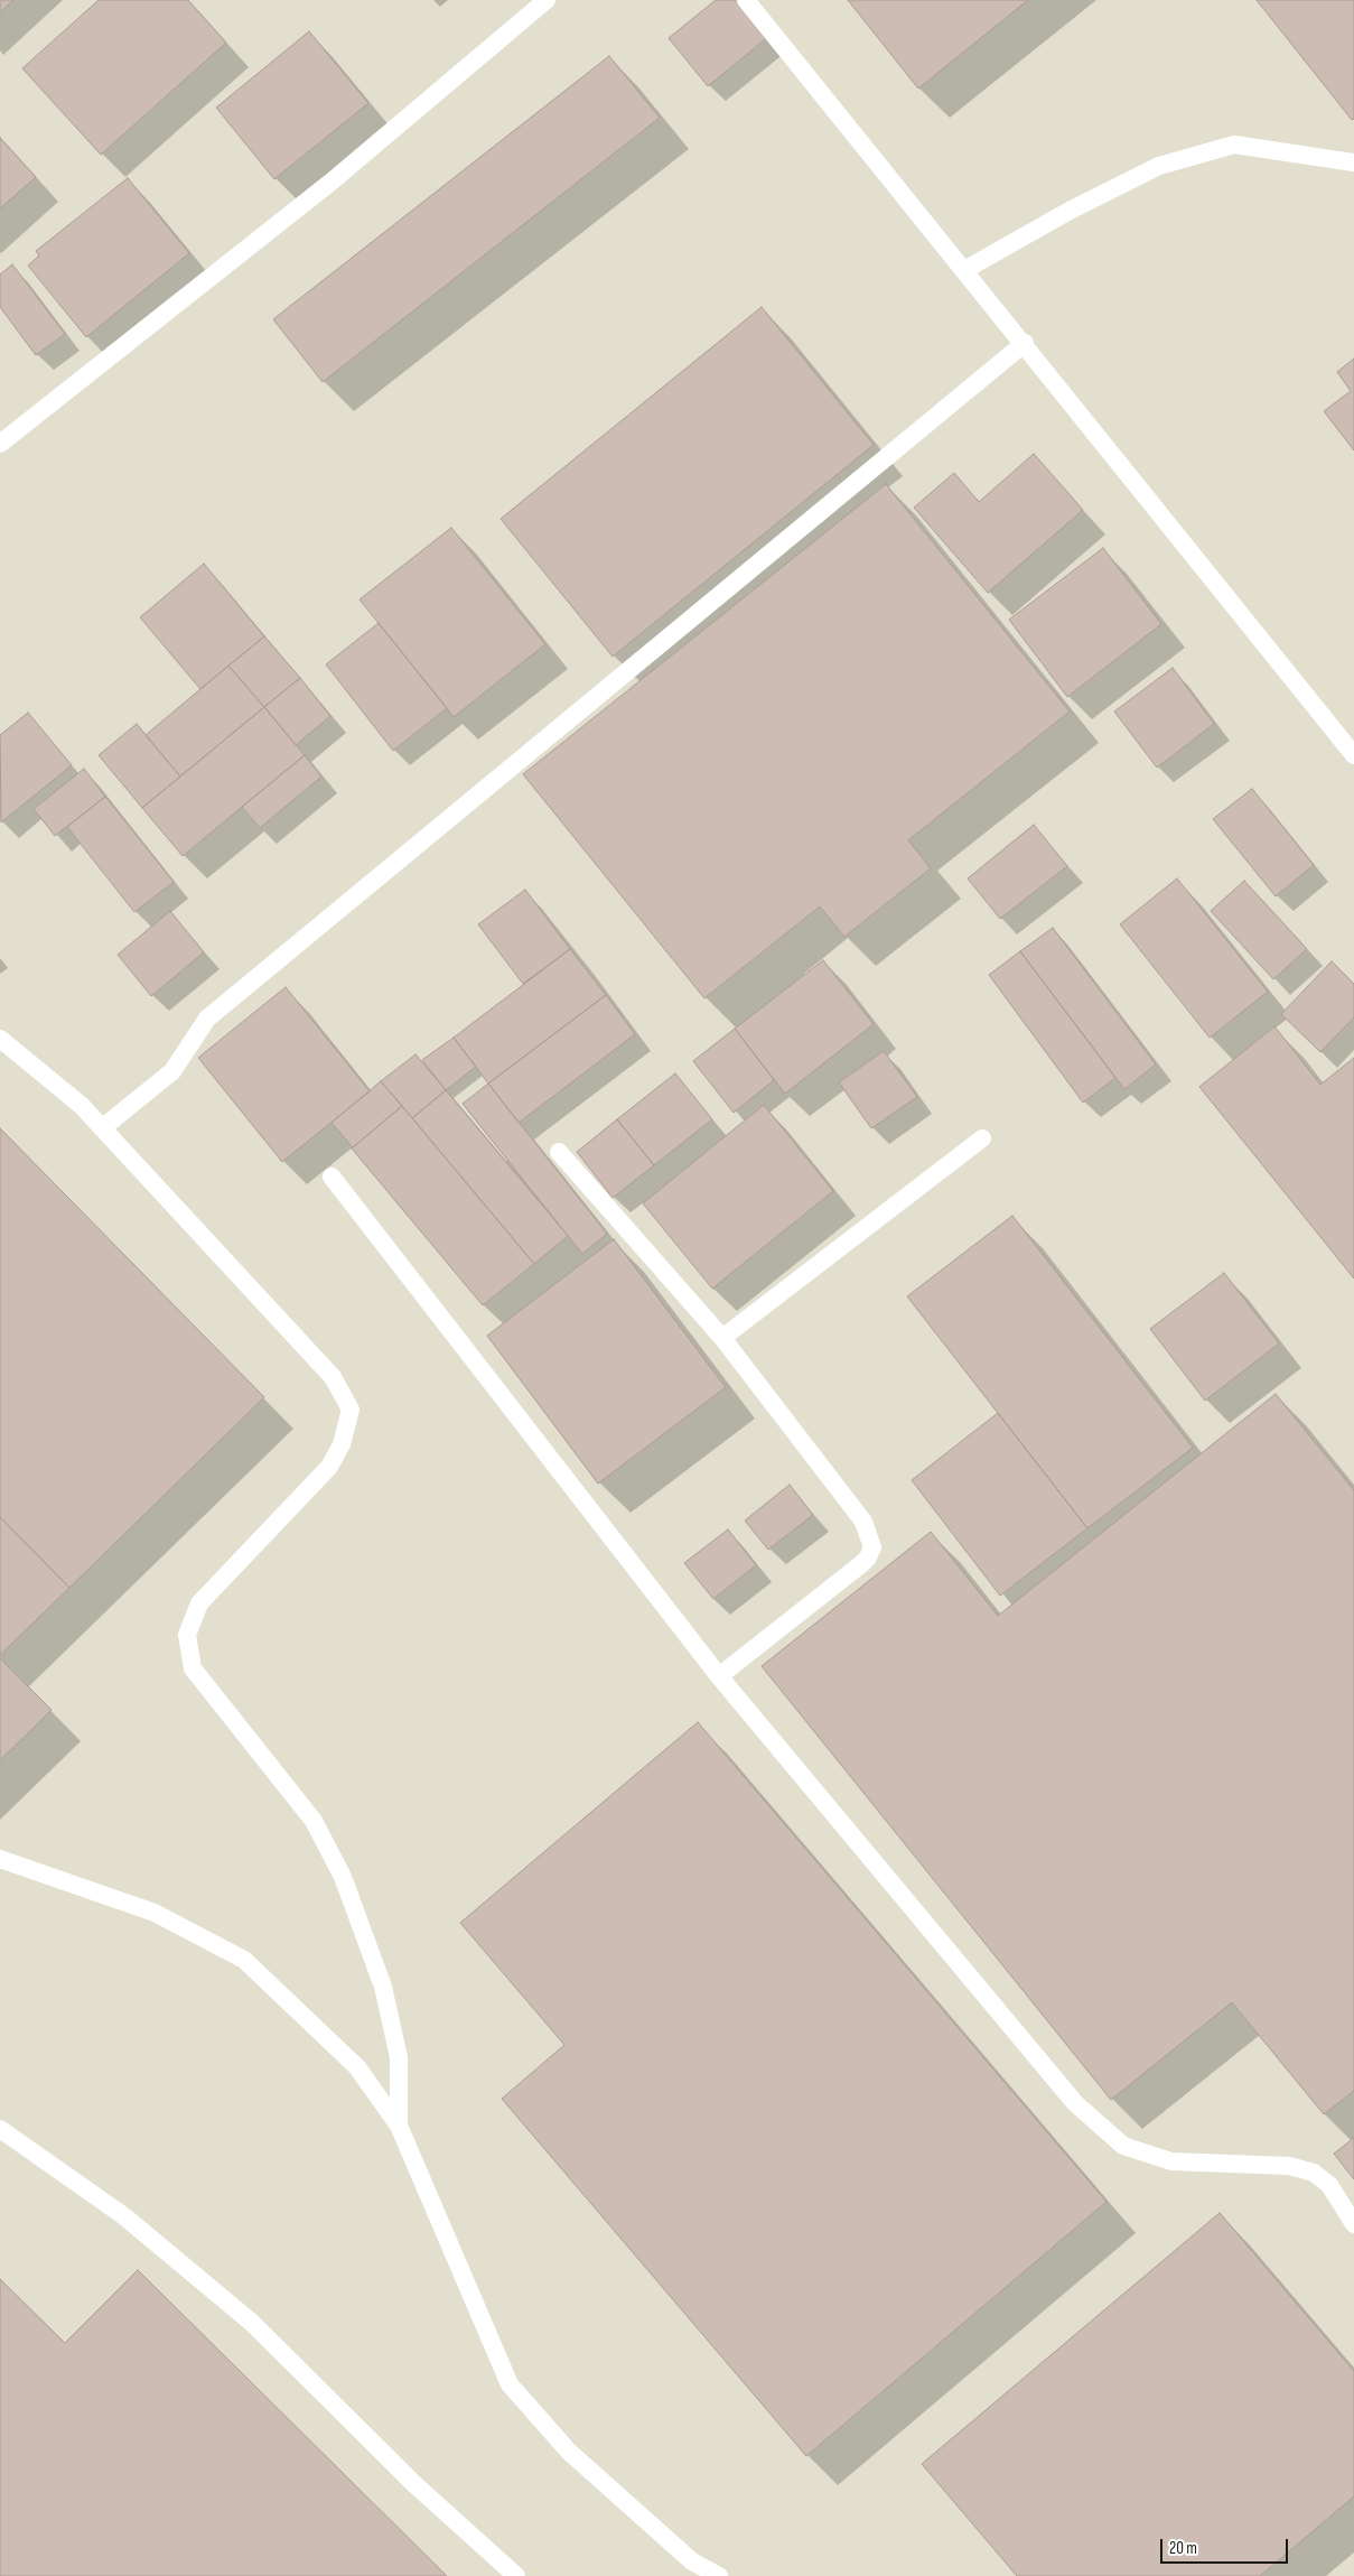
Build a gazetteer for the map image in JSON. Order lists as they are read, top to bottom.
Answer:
{
  "scale_bar": "20 m"
}
